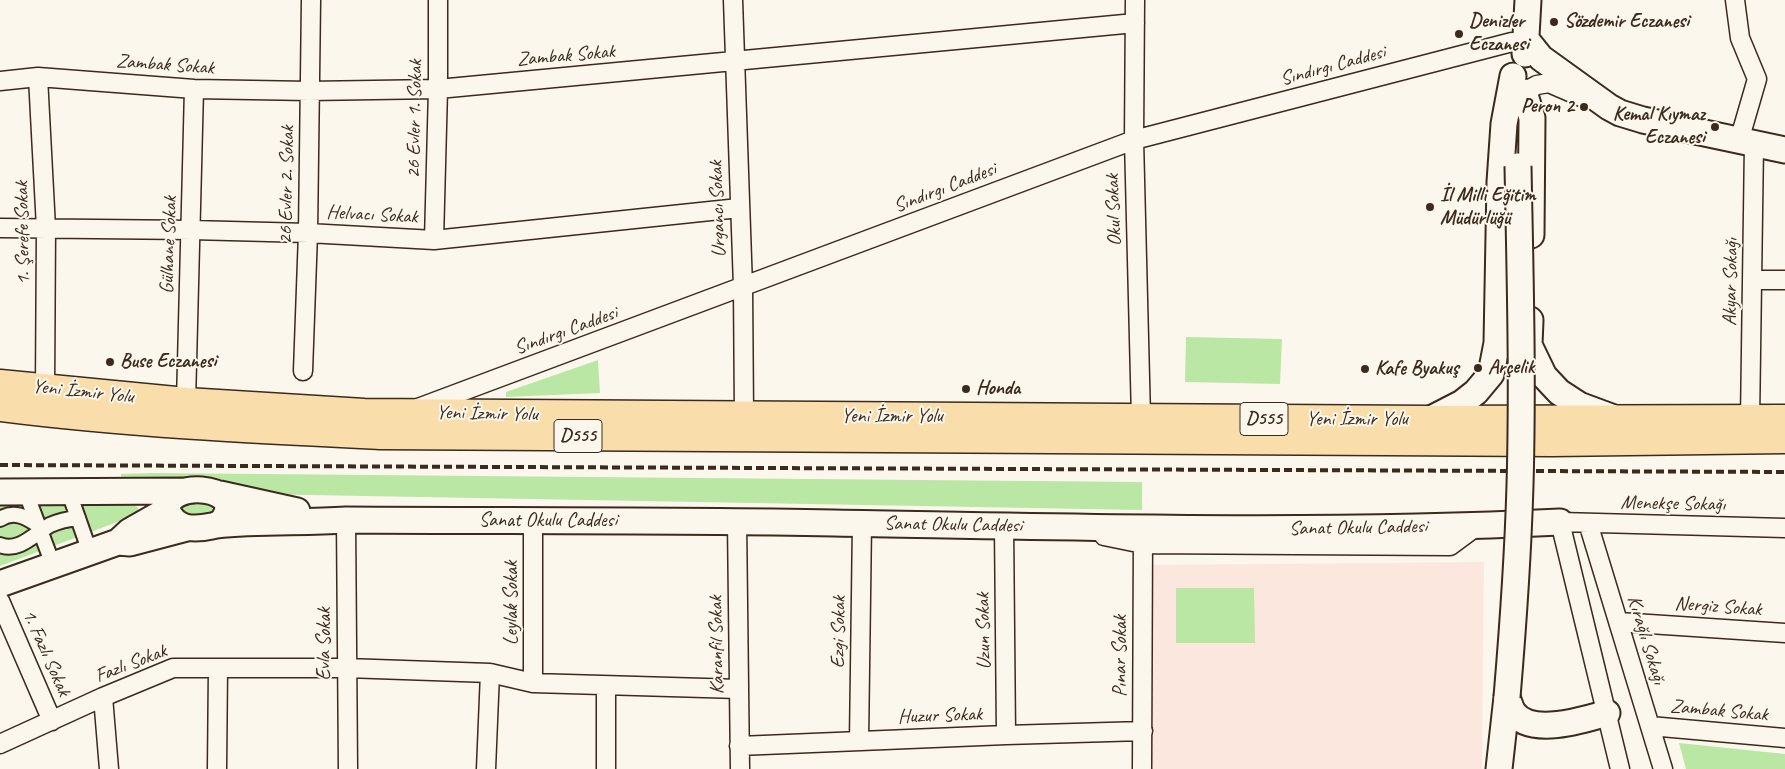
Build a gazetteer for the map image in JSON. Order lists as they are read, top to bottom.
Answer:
{
  "streets": {
    "highway": ["Yeni İzmir Yolu", "D555"],
    "main road": ["Sanat Okulu Caddesi"],
    "street": [
      "Zambak Sokak",
      "Sındırgı Caddesi",
      "26 Evler 1. Sokak",
      "26 Evler 2. Sokak",
      "Urgancı Sokak",
      "Okul Sokak",
      "Helvacı Sokak",
      "1. Şerefe Sokak",
      "Gülhane Sokak",
      "Akyar Sokağı",
      "Menekşe Sokağı",
      "Leylak Sokak",
      "Nergiz Sokak",
      "Uzun Sokak",
      "Ezgi Sokak",
      "Kırağlı Sokağı",
      "Evla Sokak",
      "Karanfil Sokak",
      "1. Fazlı Sokak",
      "Pınar Sokak",
      "Fazlı Sokak",
      "Huzur Sokak"
    ]
  },
  "crossings": [
    ["Zambak Sokak", "26 Evler 1. Sokak"],
    ["Zambak Sokak", "26 Evler 2. Sokak"],
    ["Zambak Sokak", "Urgancı Sokak"],
    ["Zambak Sokak", "Okul Sokak"],
    ["Zambak Sokak", "1. Şerefe Sokak"],
    ["Zambak Sokak", "Gülhane Sokak"],
    ["Zambak Sokak", "Kırağlı Sokağı"],
    ["Sındırgı Caddesi", "Urgancı Sokak"],
    ["Sındırgı Caddesi", "Okul Sokak"],
    ["Sındırgı Caddesi", "Yeni İzmir Yolu"],
    ["26 Evler 1. Sokak", "Helvacı Sokak"],
    ["26 Evler 2. Sokak", "Helvacı Sokak"],
    ["Urgancı Sokak", "Helvacı Sokak"],
    ["Urgancı Sokak", "Yeni İzmir Yolu"],
    ["Okul Sokak", "Yeni İzmir Yolu"],
    ["Helvacı Sokak", "1. Şerefe Sokak"],
    ["Helvacı Sokak", "Gülhane Sokak"],
    ["1. Şerefe Sokak", "Yeni İzmir Yolu"],
    ["Gülhane Sokak", "Yeni İzmir Yolu"],
    ["Akyar Sokağı", "Yeni İzmir Yolu"],
    ["Menekşe Sokağı", "Sanat Okulu Caddesi"],
    ["Menekşe Sokağı", "Kırağlı Sokağı"],
    ["Sanat Okulu Caddesi", "Leylak Sokak"],
    ["Sanat Okulu Caddesi", "Uzun Sokak"],
    ["Sanat Okulu Caddesi", "Ezgi Sokak"],
    ["Sanat Okulu Caddesi", "Evla Sokak"],
    ["Sanat Okulu Caddesi", "Karanfil Sokak"],
    ["Sanat Okulu Caddesi", "Pınar Sokak"],
    ["Leylak Sokak", "Fazlı Sokak"],
    ["Nergiz Sokak", "Kırağlı Sokağı"],
    ["Uzun Sokak", "Huzur Sokak"],
    ["Ezgi Sokak", "Huzur Sokak"],
    ["Evla Sokak", "Fazlı Sokak"],
    ["Karanfil Sokak", "Fazlı Sokak"],
    ["Karanfil Sokak", "Huzur Sokak"],
    ["1. Fazlı Sokak", "Fazlı Sokak"],
    ["Pınar Sokak", "Huzur Sokak"]
  ],
  "places": [
    "Sözdemir Eczanesi",
    "Denizler Eczanesi",
    "Peron 2",
    "Kemal Kıymaz Eczanesi",
    "İl Milli Eğitim Müdürlüğü",
    "Buse Eczanesi",
    "Arçelik",
    "Kafe Byakuş",
    "Honda"
  ]
}
